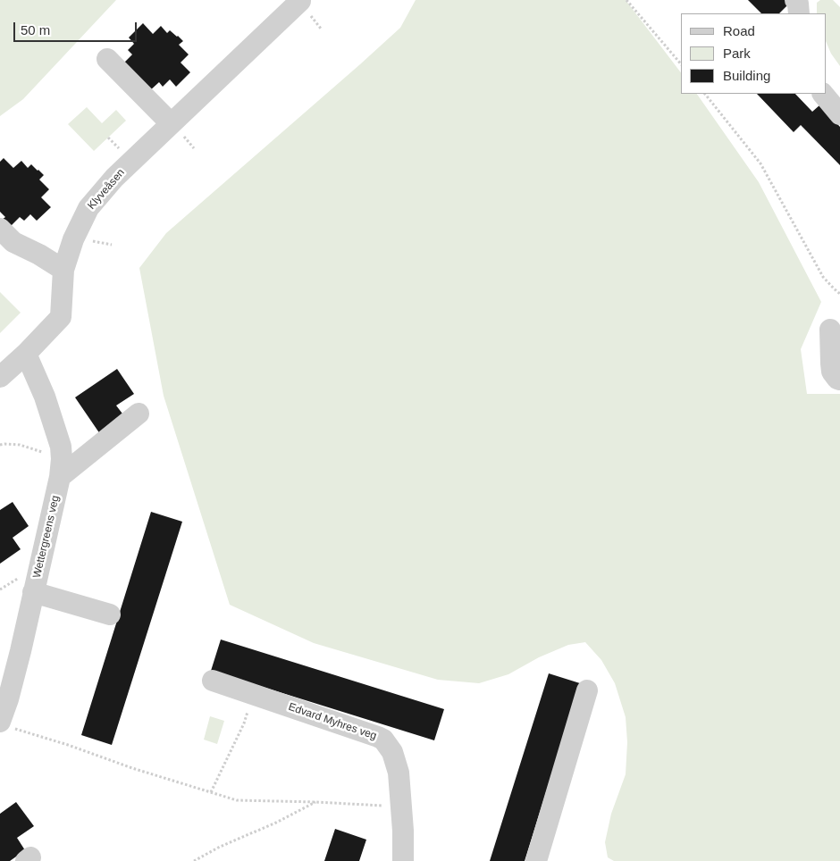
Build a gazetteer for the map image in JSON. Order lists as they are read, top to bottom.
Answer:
{
  "streets": {
    "street": ["Klyveåsen", "Wettergreens veg", "Edvard Myhres veg"]
  },
  "crossings": [
    ["Klyveåsen", "Wettergreens veg"]
  ],
  "legend": ["Road", "Park", "Building"],
  "scale_bar": "50 m"
}
